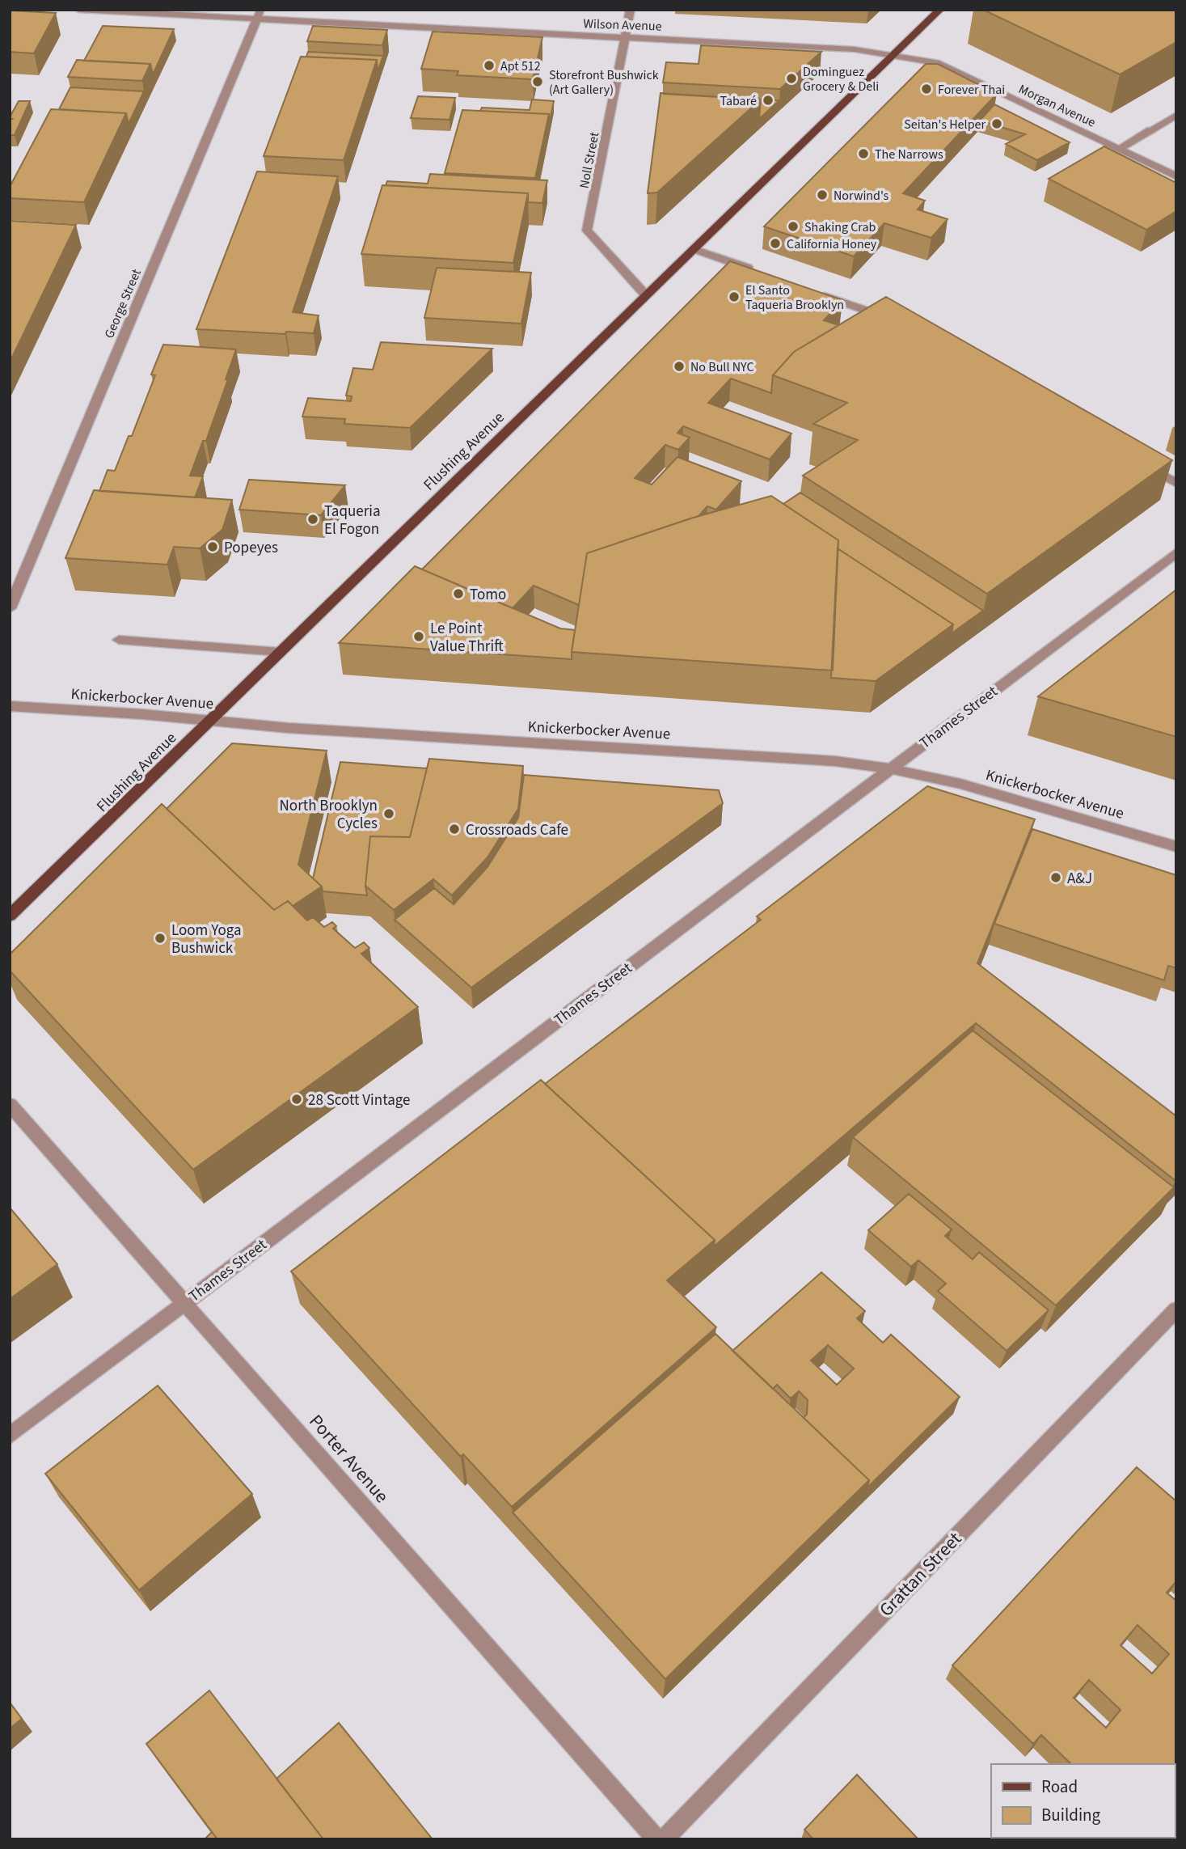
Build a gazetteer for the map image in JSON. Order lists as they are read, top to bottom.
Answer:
{
  "streets": {
    "main road": ["Flushing Avenue"],
    "street": [
      "Wilson Avenue",
      "Morgan Avenue",
      "Noll Street",
      "George Street",
      "Knickerbocker Avenue",
      "Thames Street",
      "Porter Avenue",
      "Grattan Street"
    ]
  },
  "crossings": [
    ["Wilson Avenue", "Morgan Avenue"],
    ["Wilson Avenue", "Noll Street"],
    ["Wilson Avenue", "George Street"],
    ["Wilson Avenue", "Flushing Avenue"],
    ["Morgan Avenue", "Flushing Avenue"],
    ["Noll Street", "Flushing Avenue"],
    ["Flushing Avenue", "Knickerbocker Avenue"],
    ["Knickerbocker Avenue", "Thames Street"],
    ["Thames Street", "Porter Avenue"]
  ],
  "places": [
    "Apt 512",
    "Dominguez Grocery & Deli",
    "Storefront Bushwick (Art Gallery)",
    "Forever Thai",
    "Tabaré",
    "Seitan's Helper",
    "The Narrows",
    "Norwind's",
    "Shaking Crab",
    "California Honey",
    "El Santo Taqueria Brooklyn",
    "No Bull NYC",
    "Taqueria El Fogon",
    "Popeyes",
    "Tomo",
    "Le Point Value Thrift",
    "North Brooklyn Cycles",
    "Crossroads Cafe",
    "A&J",
    "Loom Yoga Bushwick",
    "28 Scott Vintage"
  ],
  "legend": ["Road", "Building"]
}
